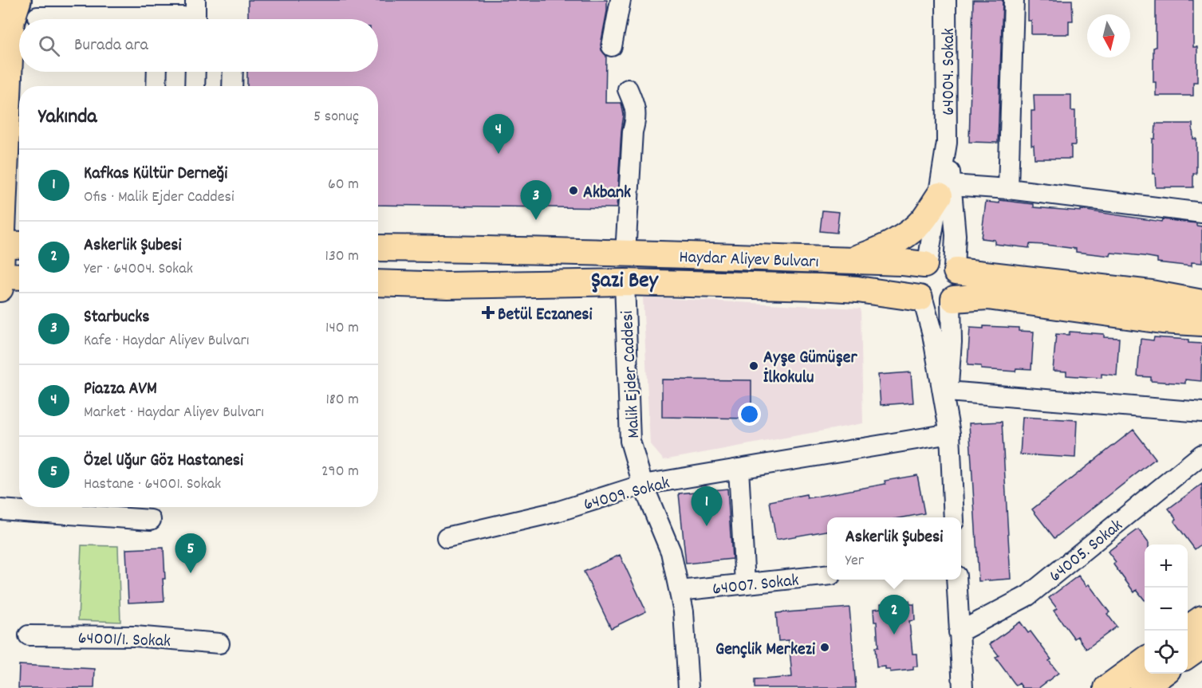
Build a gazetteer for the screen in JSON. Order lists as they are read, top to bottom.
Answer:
{
  "streets": {
    "main road": ["Haydar Aliyev Bulvarı"],
    "street": [
      "64004. Sokak",
      "Malik Ejder Caddesi",
      "64009. Sokak",
      "64005. Sokak",
      "64007. Sokak",
      "64001/1. Sokak"
    ]
  },
  "crossings": [
    ["64004. Sokak", "Haydar Aliyev Bulvarı"],
    ["Haydar Aliyev Bulvarı", "Malik Ejder Caddesi"],
    ["Malik Ejder Caddesi", "64009. Sokak"],
    ["Malik Ejder Caddesi", "64007. Sokak"]
  ],
  "districts": ["Şazi Bey"],
  "places": {
    "other": ["Akbank", "Ayşe Gümüşer İlkokulu", "Gençlik Merkezi"],
    "health": ["Betül Eczanesi"]
  },
  "north": "bottom",
  "page": {
    "search": "Burada ara",
    "heading": ["Yakında", "5 sonuç"],
    "pins": [
      "4",
      "3",
      "1",
      "5",
      "2"
    ],
    "list": [
      {
        "mark": "1",
        "name": "Kafkas Kültür Derneği",
        "note": "Ofis · Malik Ejder Caddesi",
        "value": "60 m"
      },
      {
        "mark": "2",
        "name": "Askerlik Şubesi",
        "note": "Yer · 64004. Sokak",
        "value": "130 m"
      },
      {
        "mark": "3",
        "name": "Starbucks",
        "note": "Kafe · Haydar Aliyev Bulvarı",
        "value": "140 m"
      },
      {
        "mark": "4",
        "name": "Piazza AVM",
        "note": "Market · Haydar Aliyev Bulvarı",
        "value": "180 m"
      },
      {
        "mark": "5",
        "name": "Özel Uğur Göz Hastanesi",
        "note": "Hastane · 64001. Sokak",
        "value": "290 m"
      }
    ],
    "popup": ["Askerlik Şubesi", "Yer"],
    "map_buttons": ["+", "−"]
  }
}
